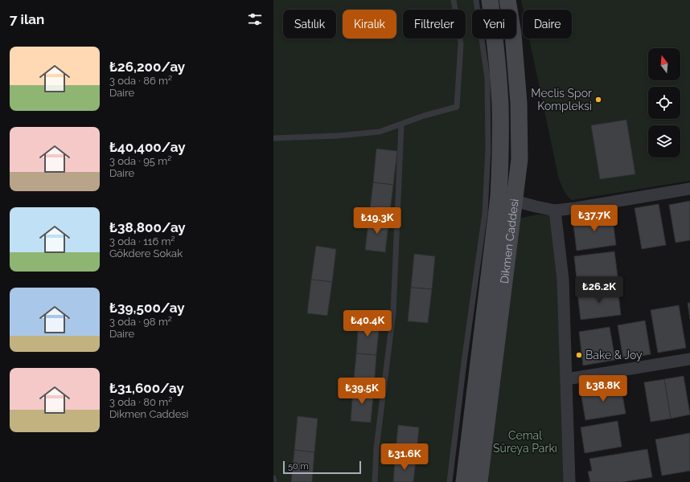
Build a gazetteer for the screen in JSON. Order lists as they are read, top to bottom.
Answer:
{
  "streets": {
    "main road": ["Dikmen Caddesi"]
  },
  "parks": ["Cemal Süreya Parkı"],
  "places": ["Meclis Spor Kompleksi", "Bake & Joy"],
  "scale_bar": "50 m",
  "north": "top",
  "page": {
    "heading": "7 ilan",
    "chip": [
      "Satılık",
      "Kiralık",
      "Filtreler",
      "Yeni",
      "Daire"
    ],
    "list": [
      {
        "name": "₺26,200/ay",
        "note": "3 oda · 86 m² · Daire"
      },
      {
        "name": "₺40,400/ay",
        "note": "3 oda · 95 m² · Daire"
      },
      {
        "name": "₺38,800/ay",
        "note": "3 oda · 116 m² · Gökdere Sokak"
      },
      {
        "name": "₺39,500/ay",
        "note": "3 oda · 98 m² · Daire"
      },
      {
        "name": "₺31,600/ay",
        "note": "3 oda · 80 m² · Dikmen Caddesi"
      }
    ],
    "price": [
      "₺37.7K",
      "₺19.3K",
      "₺26.2K",
      "₺40.4K",
      "₺38.8K",
      "₺39.5K",
      "₺31.6K"
    ],
    "scale": "50 m"
  }
}
